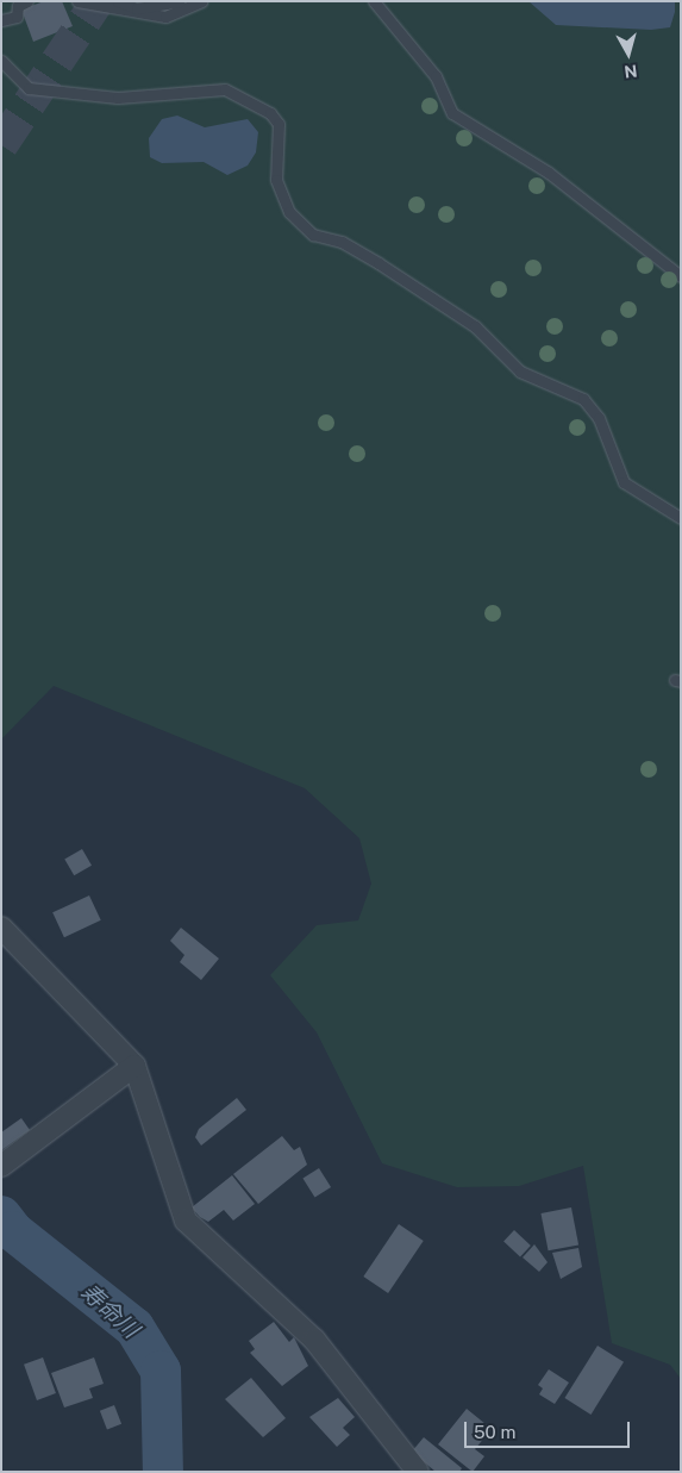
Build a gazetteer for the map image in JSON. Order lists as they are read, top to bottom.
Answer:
{
  "water": ["寿命川"],
  "scale_bar": "50 m",
  "north": "bottom"
}
